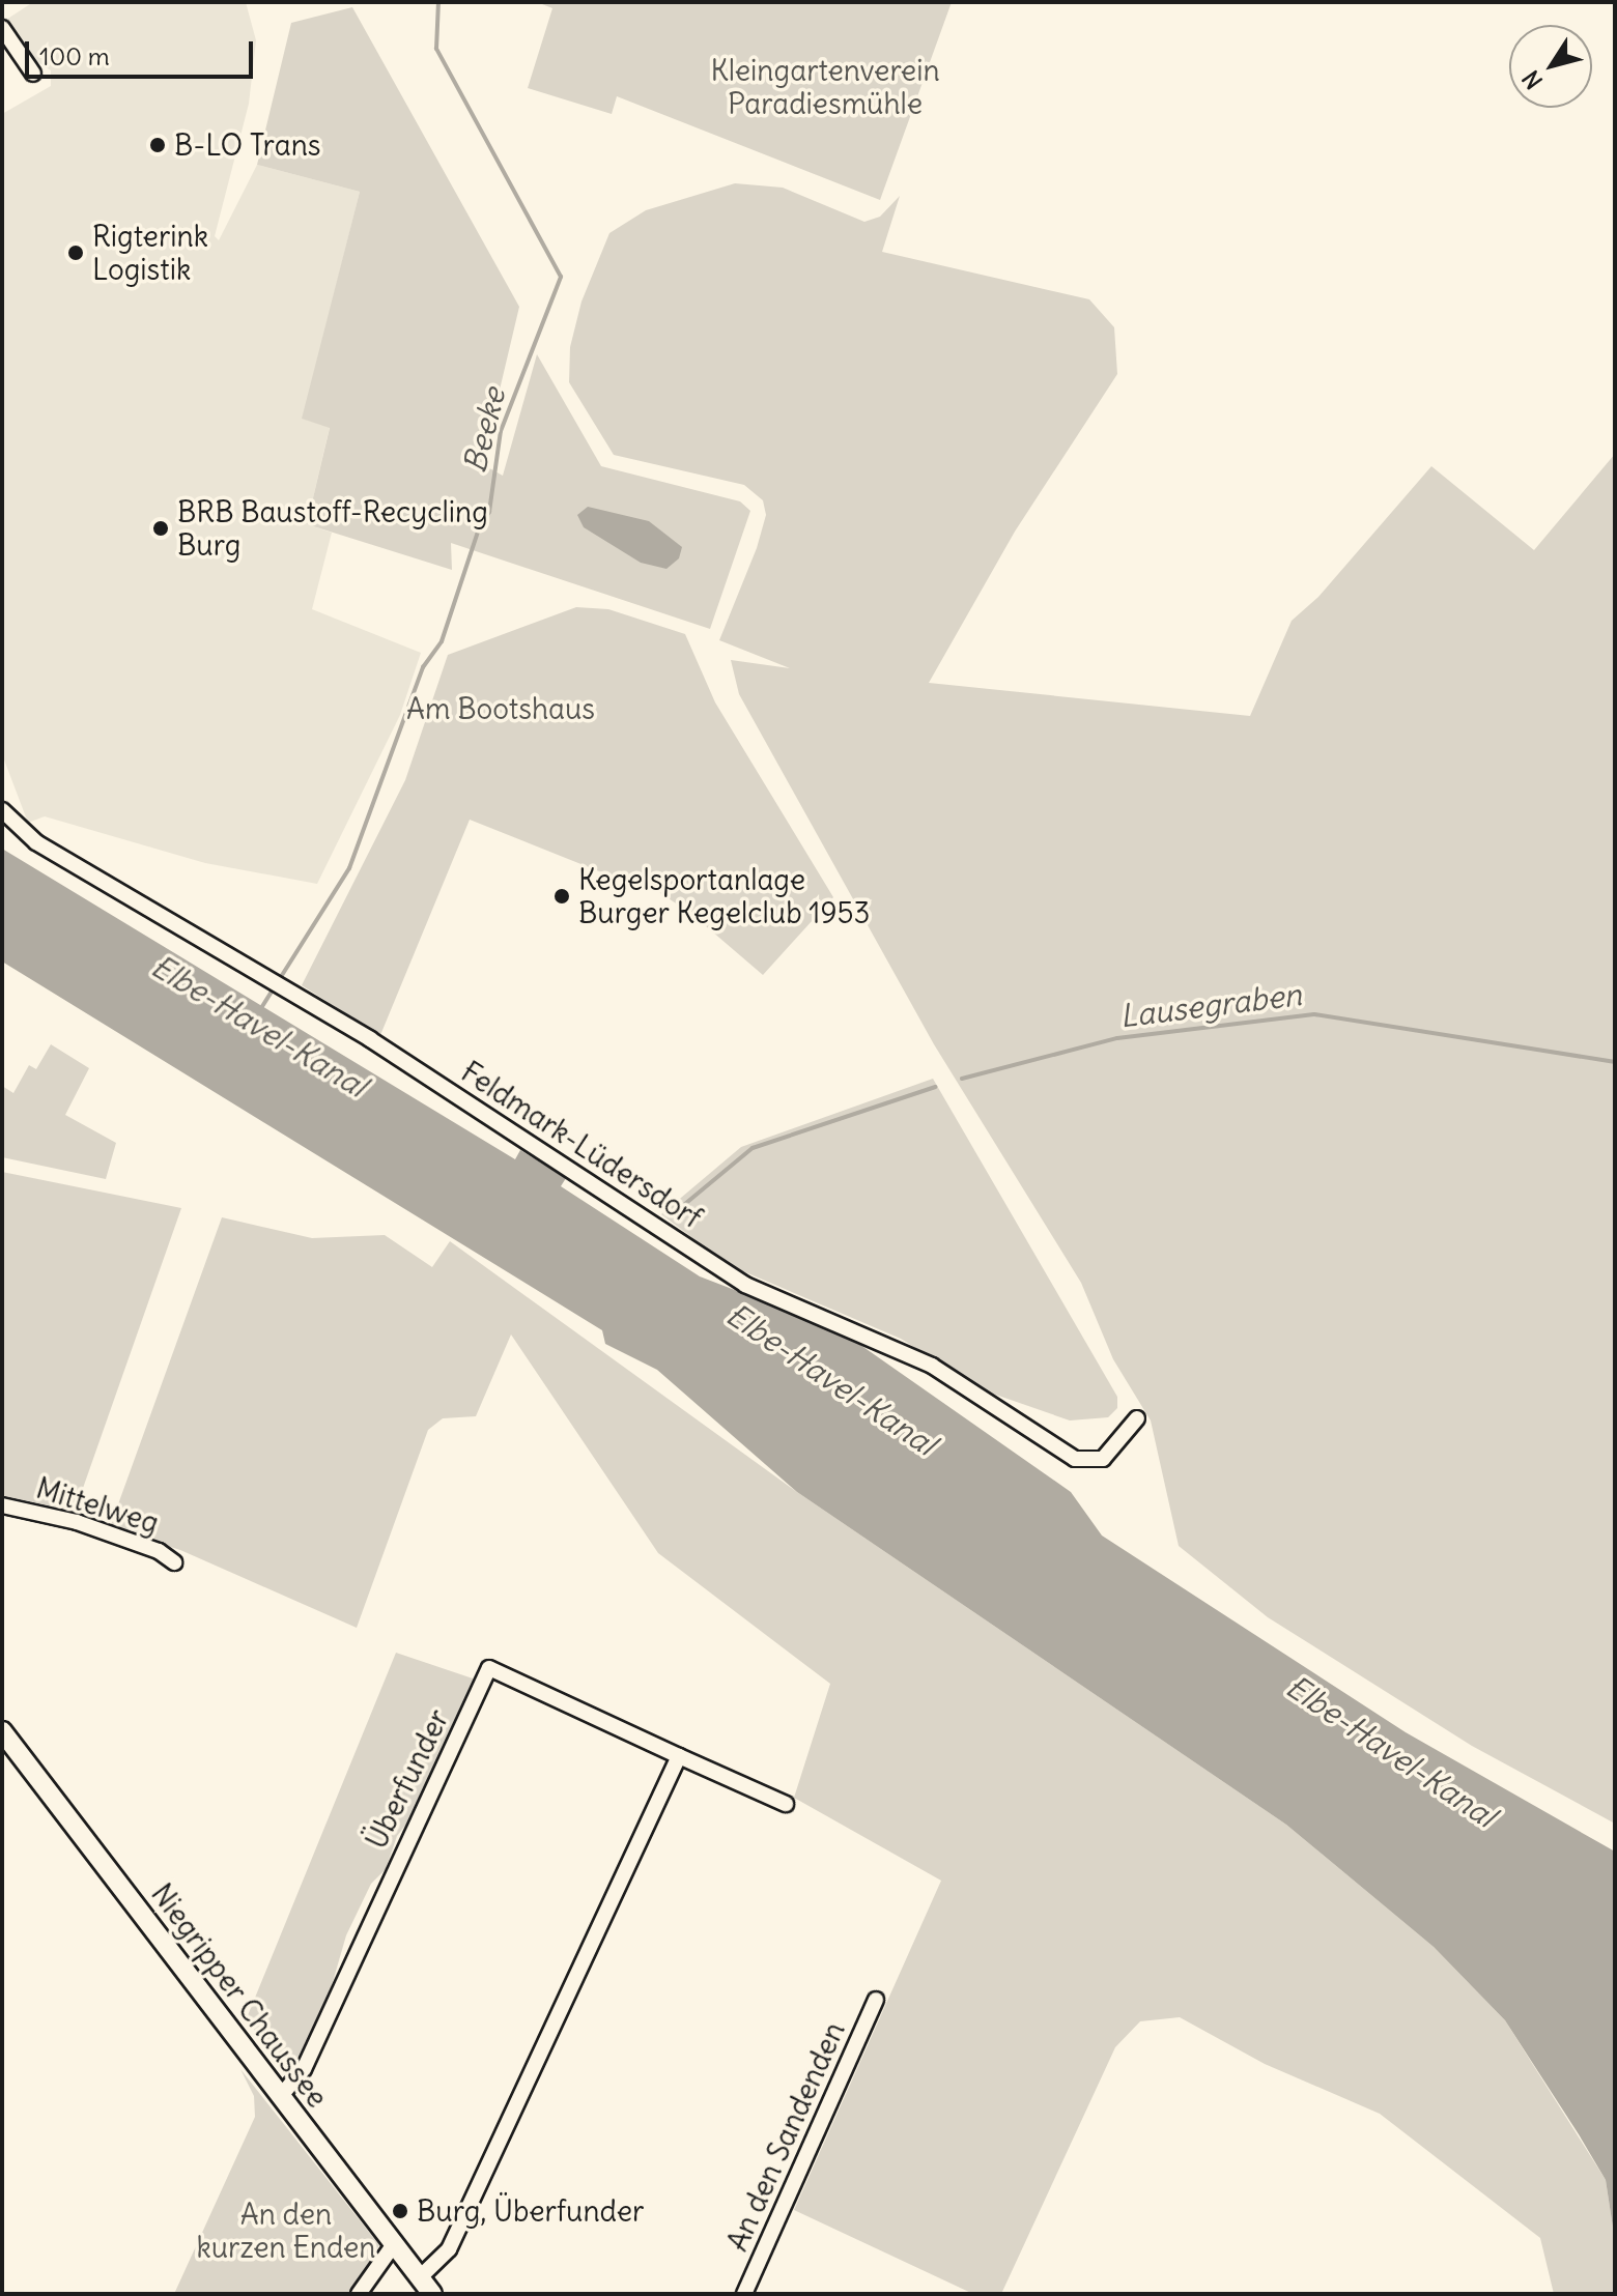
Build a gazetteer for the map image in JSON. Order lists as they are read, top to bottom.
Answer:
{
  "streets": {
    "main road": ["Niegripper Chaussee"],
    "street": [
      "Feldmark-Lüdersdorf",
      "Mittelweg",
      "Überfunder",
      "An den Sandenden"
    ]
  },
  "crossings": [
    ["Überfunder", "Niegripper Chaussee"]
  ],
  "water": ["Beeke", "Lausegraben", "Elbe-Havel-Kanal"],
  "parks": ["Kleingartenverein Paradiesmühle", "Am Bootshaus", "An den kurzen Enden"],
  "places": [
    "B-LO Trans",
    "Rigterink Logistik",
    "BRB Baustoff-Recycling Burg",
    "Kegelsportanlage Burger Kegelclub 1953",
    "Burg, Überfunder"
  ],
  "scale_bar": "100 m",
  "north": "bottom left"
}
